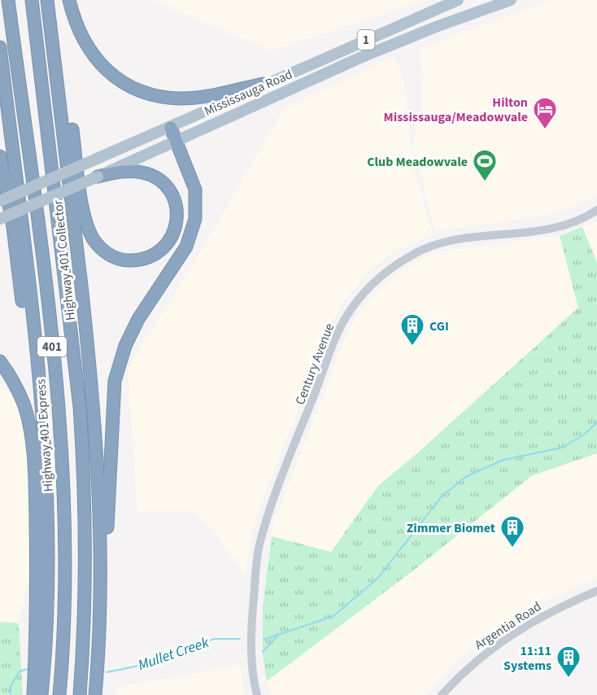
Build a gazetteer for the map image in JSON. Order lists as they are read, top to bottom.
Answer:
{
  "streets": {
    "highway": ["Highway 401 Collector", "401", "Highway 401 Express"],
    "main road": ["1", "Mississauga Road"],
    "street": ["Century Avenue", "Argentia Road"]
  },
  "water": ["Mullet Creek"],
  "places": {
    "hotel": ["Hilton Mississauga/Meadowvale"],
    "sports": ["Club Meadowvale"],
    "building": ["CGI", "Zimmer Biomet", "11:11 Systems"]
  }
}
